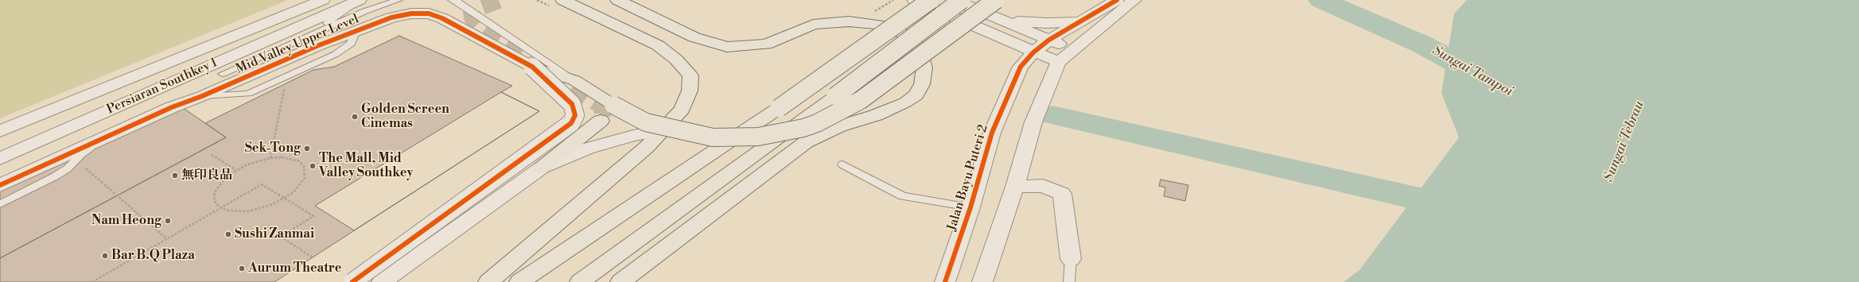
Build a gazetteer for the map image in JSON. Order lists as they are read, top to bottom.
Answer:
{
  "streets": {
    "street": ["Mid Valley Upper Level", "Persiaran Southkey 1", "Jalan Bayu Puteri 2"]
  },
  "water": ["Sungai Tampoi", "Sungai Tebrau"],
  "places": [
    "Golden Screen Cinemas",
    "Sek-Tong",
    "The Mall, Mid Valley Southkey",
    "無印良品",
    "Nam Heong",
    "Sushi Zanmai",
    "Bar B.Q Plaza",
    "Aurum Theatre"
  ]
}
